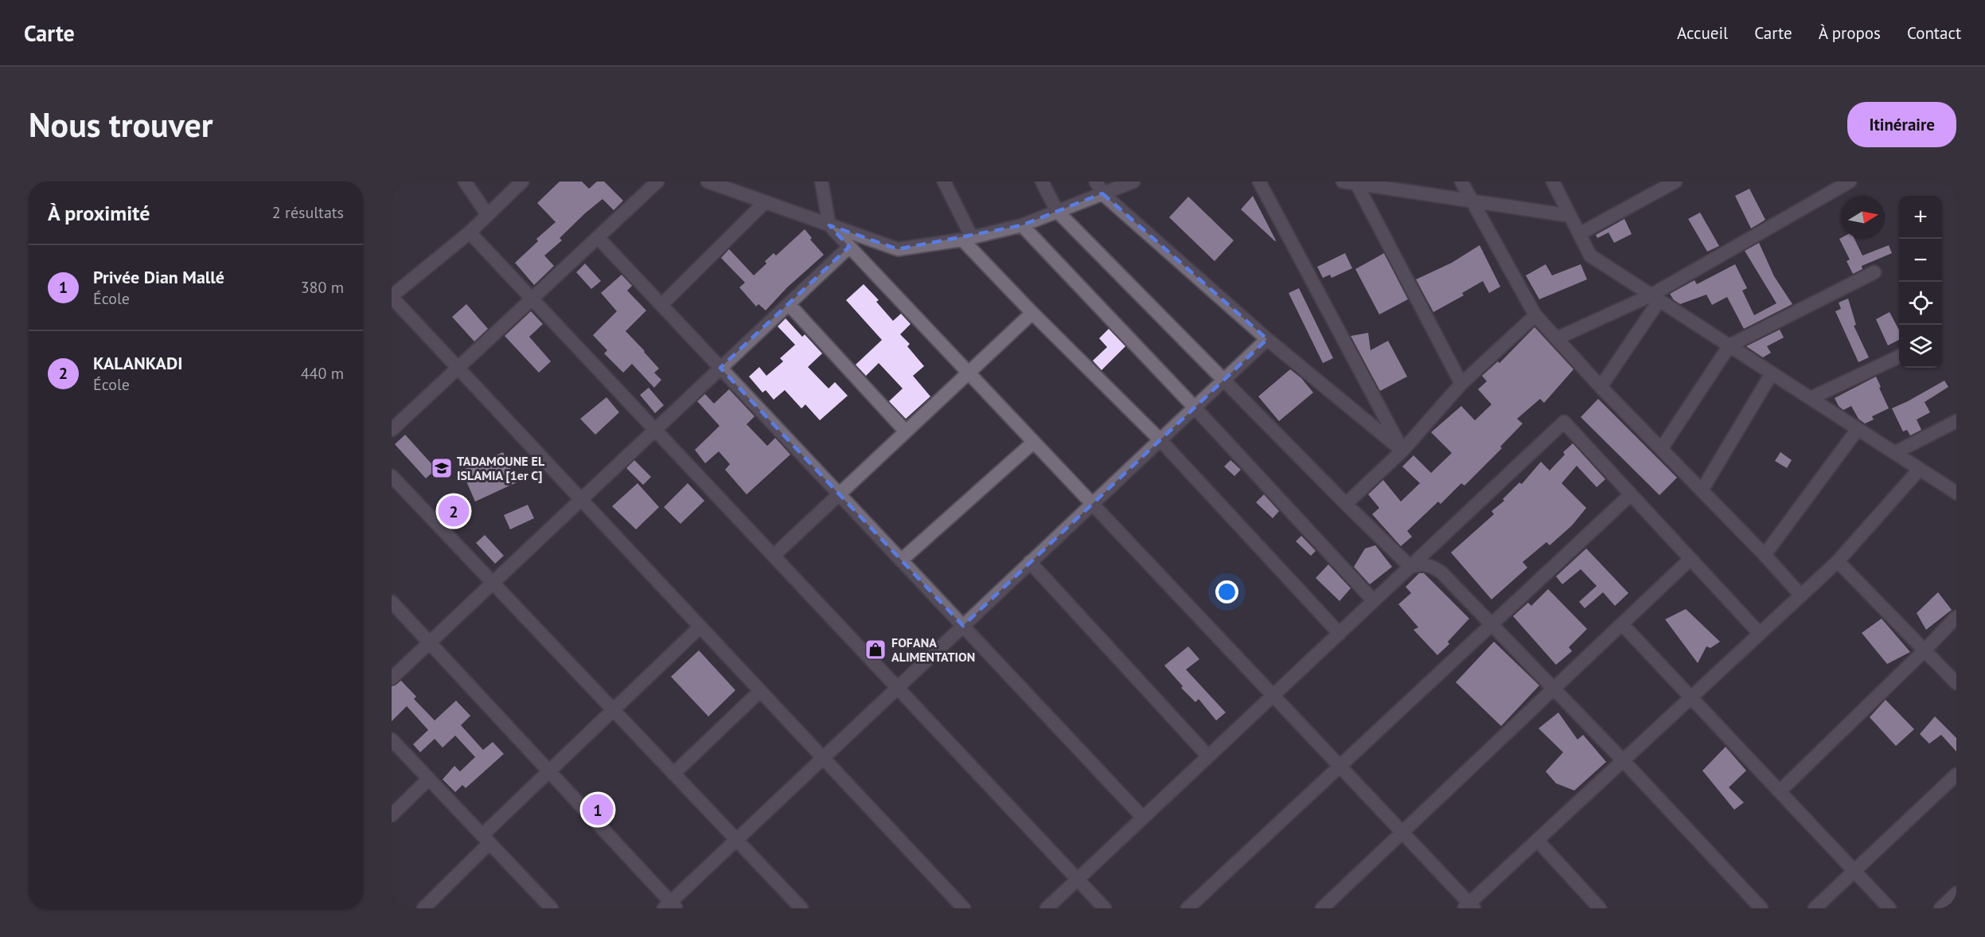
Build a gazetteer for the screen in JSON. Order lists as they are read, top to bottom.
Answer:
{
  "places": {
    "school or university": ["TADAMOUNE EL ISLAMIA [1er C]"],
    "shop": ["FOFANA ALIMENTATION"]
  },
  "north": "right",
  "page": {
    "header": "Carte",
    "nav": [
      "Accueil",
      "Carte",
      "À propos",
      "Contact"
    ],
    "buttons": "Itinéraire",
    "title": "Nous trouver",
    "heading": ["À proximité", "2 résultats"],
    "map_buttons": ["+", "−"],
    "list": [
      {
        "mark": "1",
        "name": "Privée Dian Mallé",
        "note": "École",
        "value": "380 m"
      },
      {
        "mark": "2",
        "name": "KALANKADI",
        "note": "École",
        "value": "440 m"
      }
    ],
    "pins": ["2", "1"]
  }
}
